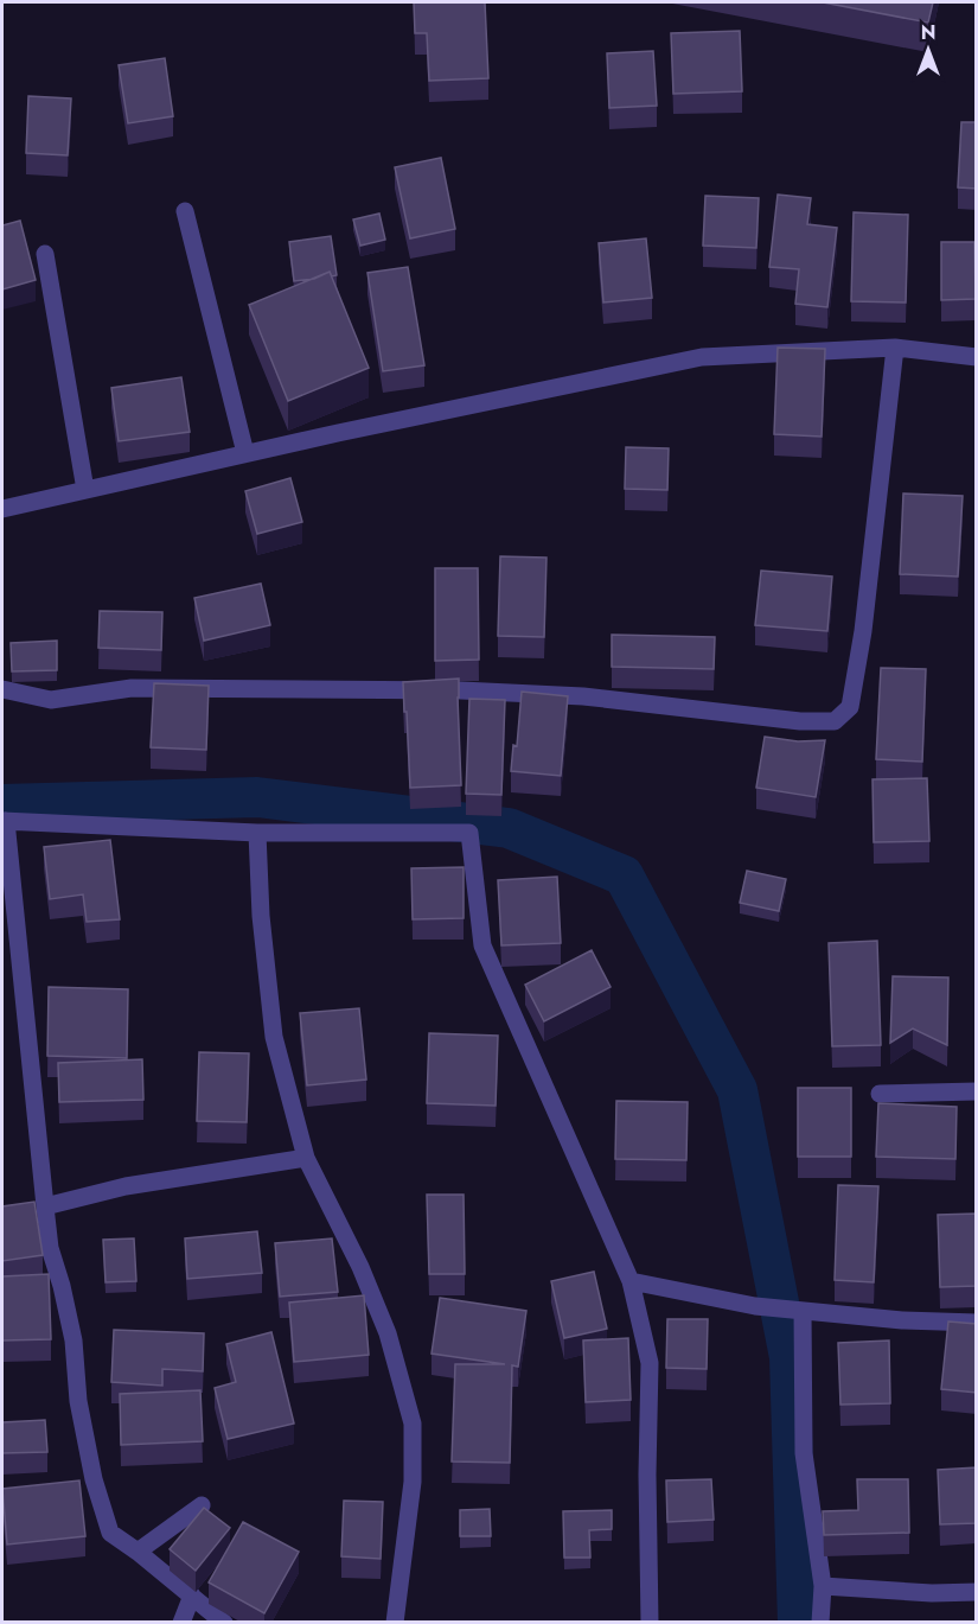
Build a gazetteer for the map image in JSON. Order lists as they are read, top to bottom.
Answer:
{
  "north": "top"
}
